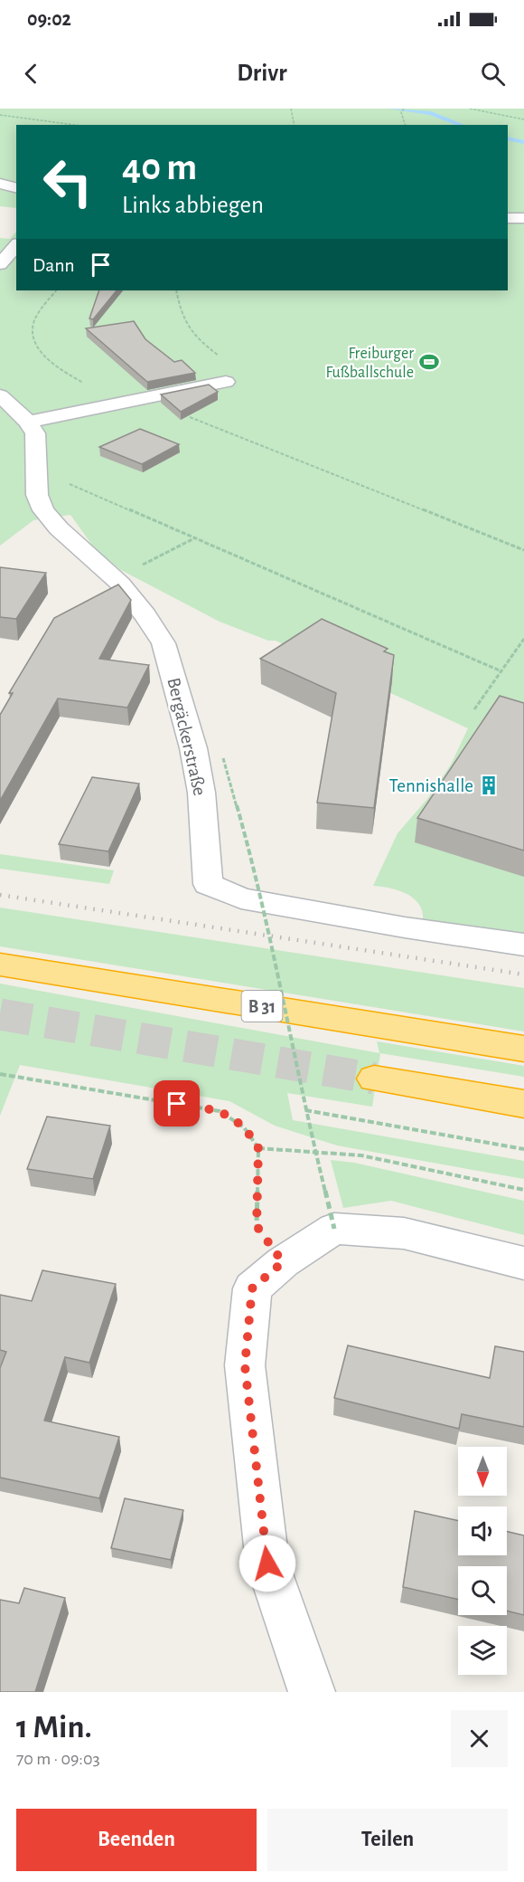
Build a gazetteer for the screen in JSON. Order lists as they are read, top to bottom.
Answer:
{
  "streets": {
    "highway": ["B 31"],
    "street": ["Bergäckerstraße"]
  },
  "places": {
    "sports": ["Freiburger Fußballschule"],
    "building": ["Tennishalle"]
  },
  "north": "bottom",
  "page": {
    "status": "09:02",
    "header": "Drivr",
    "turn": ["40 m", "Links abbiegen"],
    "then": "Dann",
    "heading": ["1 Min.", "70 m · 09:03"],
    "buttons": ["Beenden", "Teilen"]
  }
}
